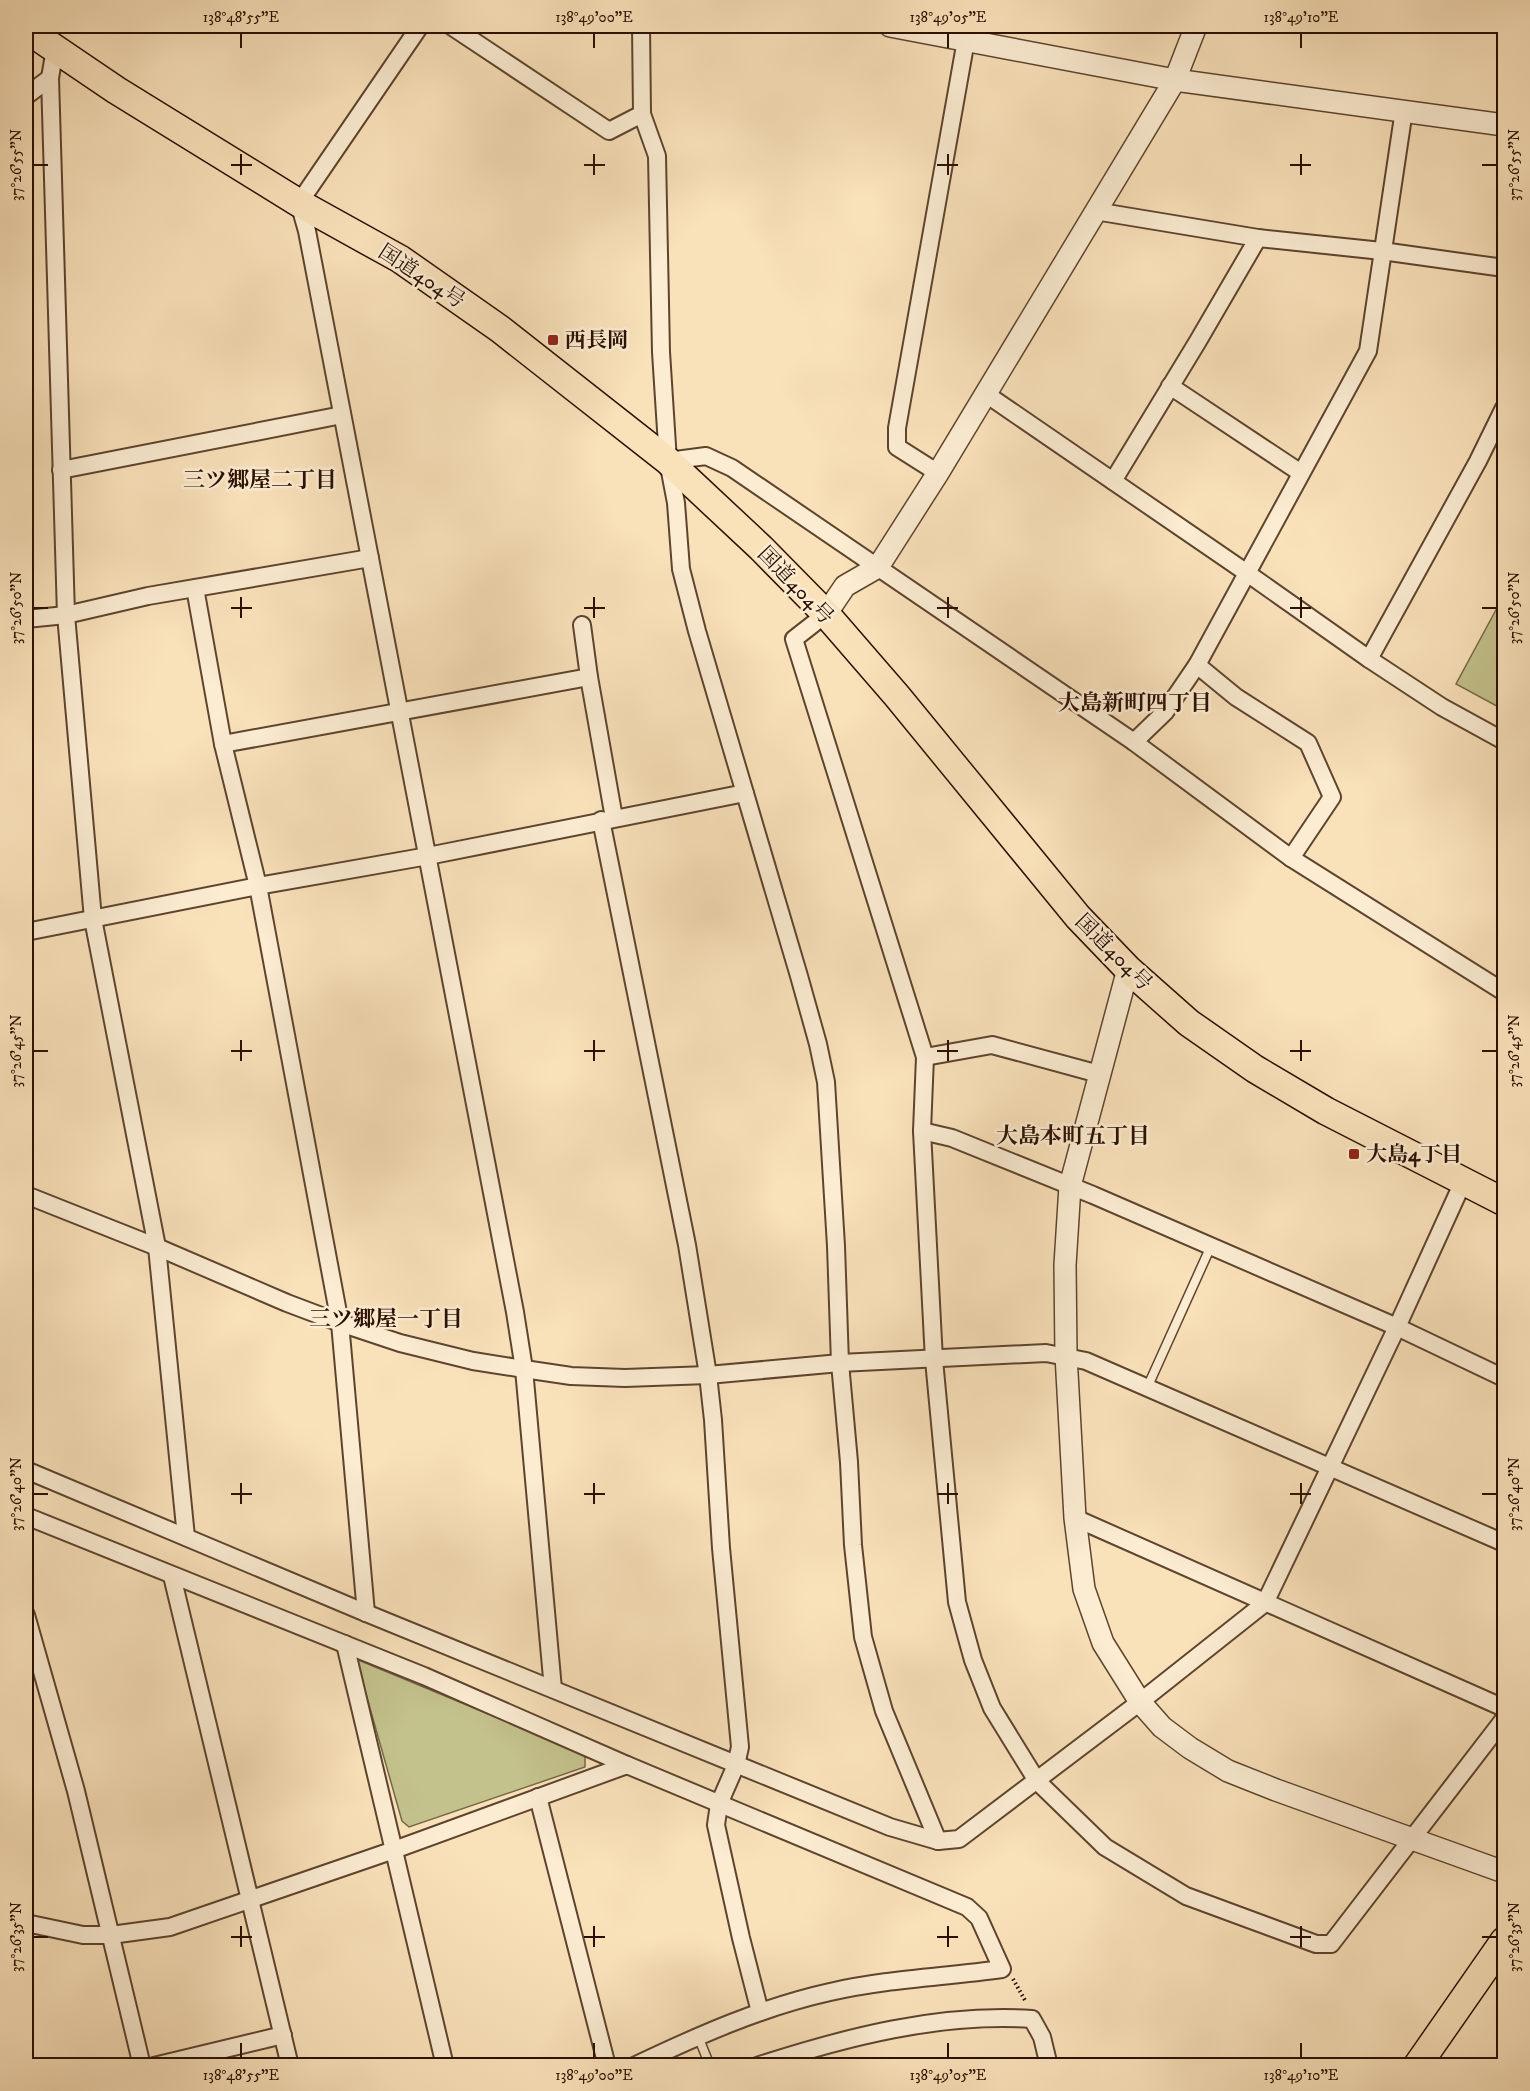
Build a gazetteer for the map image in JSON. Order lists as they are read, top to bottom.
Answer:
{
  "streets": {
    "highway": ["国道404号"]
  },
  "districts": [
    "三ツ郷屋二丁目",
    "大島新町四丁目",
    "大島本町五丁目",
    "三ツ郷屋一丁目"
  ],
  "places": {
    "transit": ["西長岡", "大島4丁目"]
  },
  "coordinates": [
    "138°48'55\"E",
    "138°49'00\"E",
    "138°49'05\"E",
    "138°49'10\"E",
    "37°26'55\"N",
    "37°26'50\"N",
    "37°26'45\"N",
    "37°26'40\"N",
    "37°26'35\"N"
  ]
}
